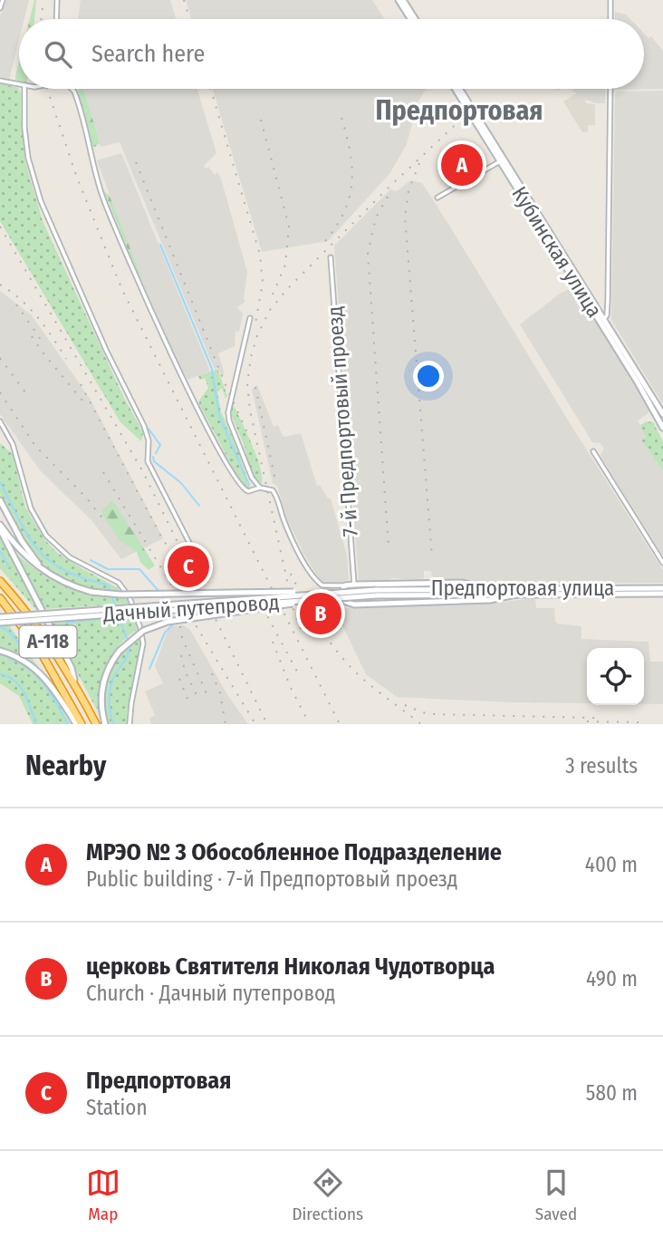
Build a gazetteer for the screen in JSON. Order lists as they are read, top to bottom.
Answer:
{
  "streets": {
    "highway": ["А-118"],
    "main road": ["Кубинская улица", "Предпортовая улица", "Дачный путепровод"],
    "street": ["7-й Предпортовый проезд"]
  },
  "crossings": [
    ["Предпортовая улица", "Дачный путепровод"]
  ],
  "districts": ["Предпортовая"],
  "page": {
    "search": "Search here",
    "pins": ["A", "C", "B"],
    "heading": ["Nearby", "3 results"],
    "list": [
      {
        "mark": "A",
        "name": "МРЭО № 3 Обособленное Подразделение",
        "note": "Public building · 7-й Предпортовый проезд",
        "value": "400 m"
      },
      {
        "mark": "B",
        "name": "церковь Святителя Николая Чудотворца",
        "note": "Church · Дачный путепровод",
        "value": "490 m"
      },
      {
        "mark": "C",
        "name": "Предпортовая",
        "note": "Station",
        "value": "580 m"
      }
    ],
    "nav": ["Map", "Directions", "Saved"]
  }
}
